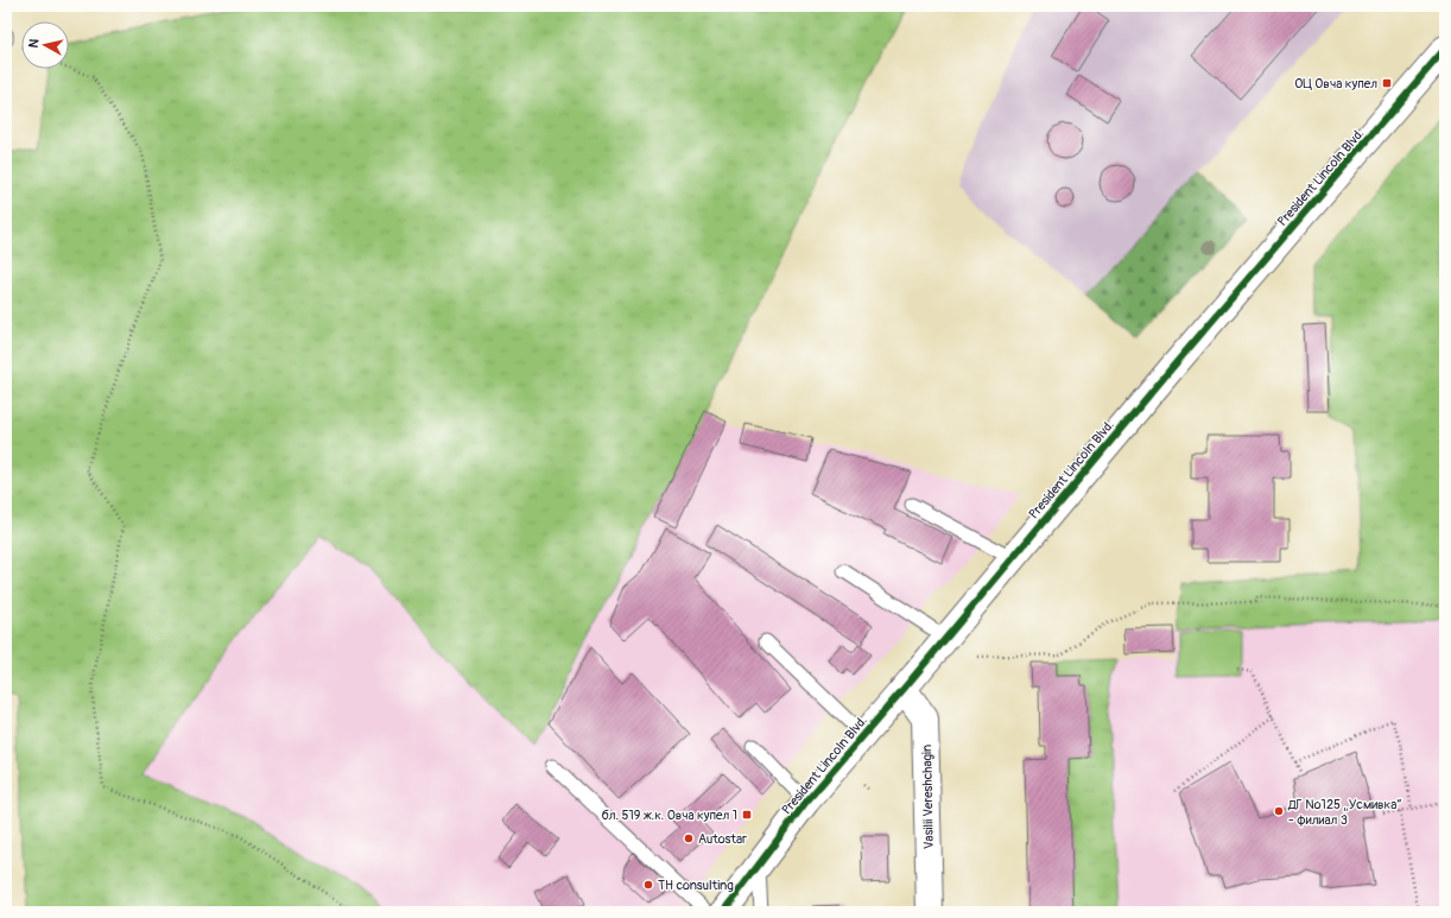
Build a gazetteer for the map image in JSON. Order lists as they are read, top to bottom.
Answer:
{
  "streets": {
    "street": ["President Lincoln Blvd.", "Vasilii Vereshchagin"]
  },
  "crossings": [
    ["President Lincoln Blvd.", "Vasilii Vereshchagin"]
  ],
  "places": {
    "transit": ["ОЦ Овча купел", "бл. 519 ж.к. Овча купел 1"],
    "other": ["ДГ №125 „Усмивка“ - филиал 3", "Autostar", "TH consulting"]
  },
  "north": "left"
}
